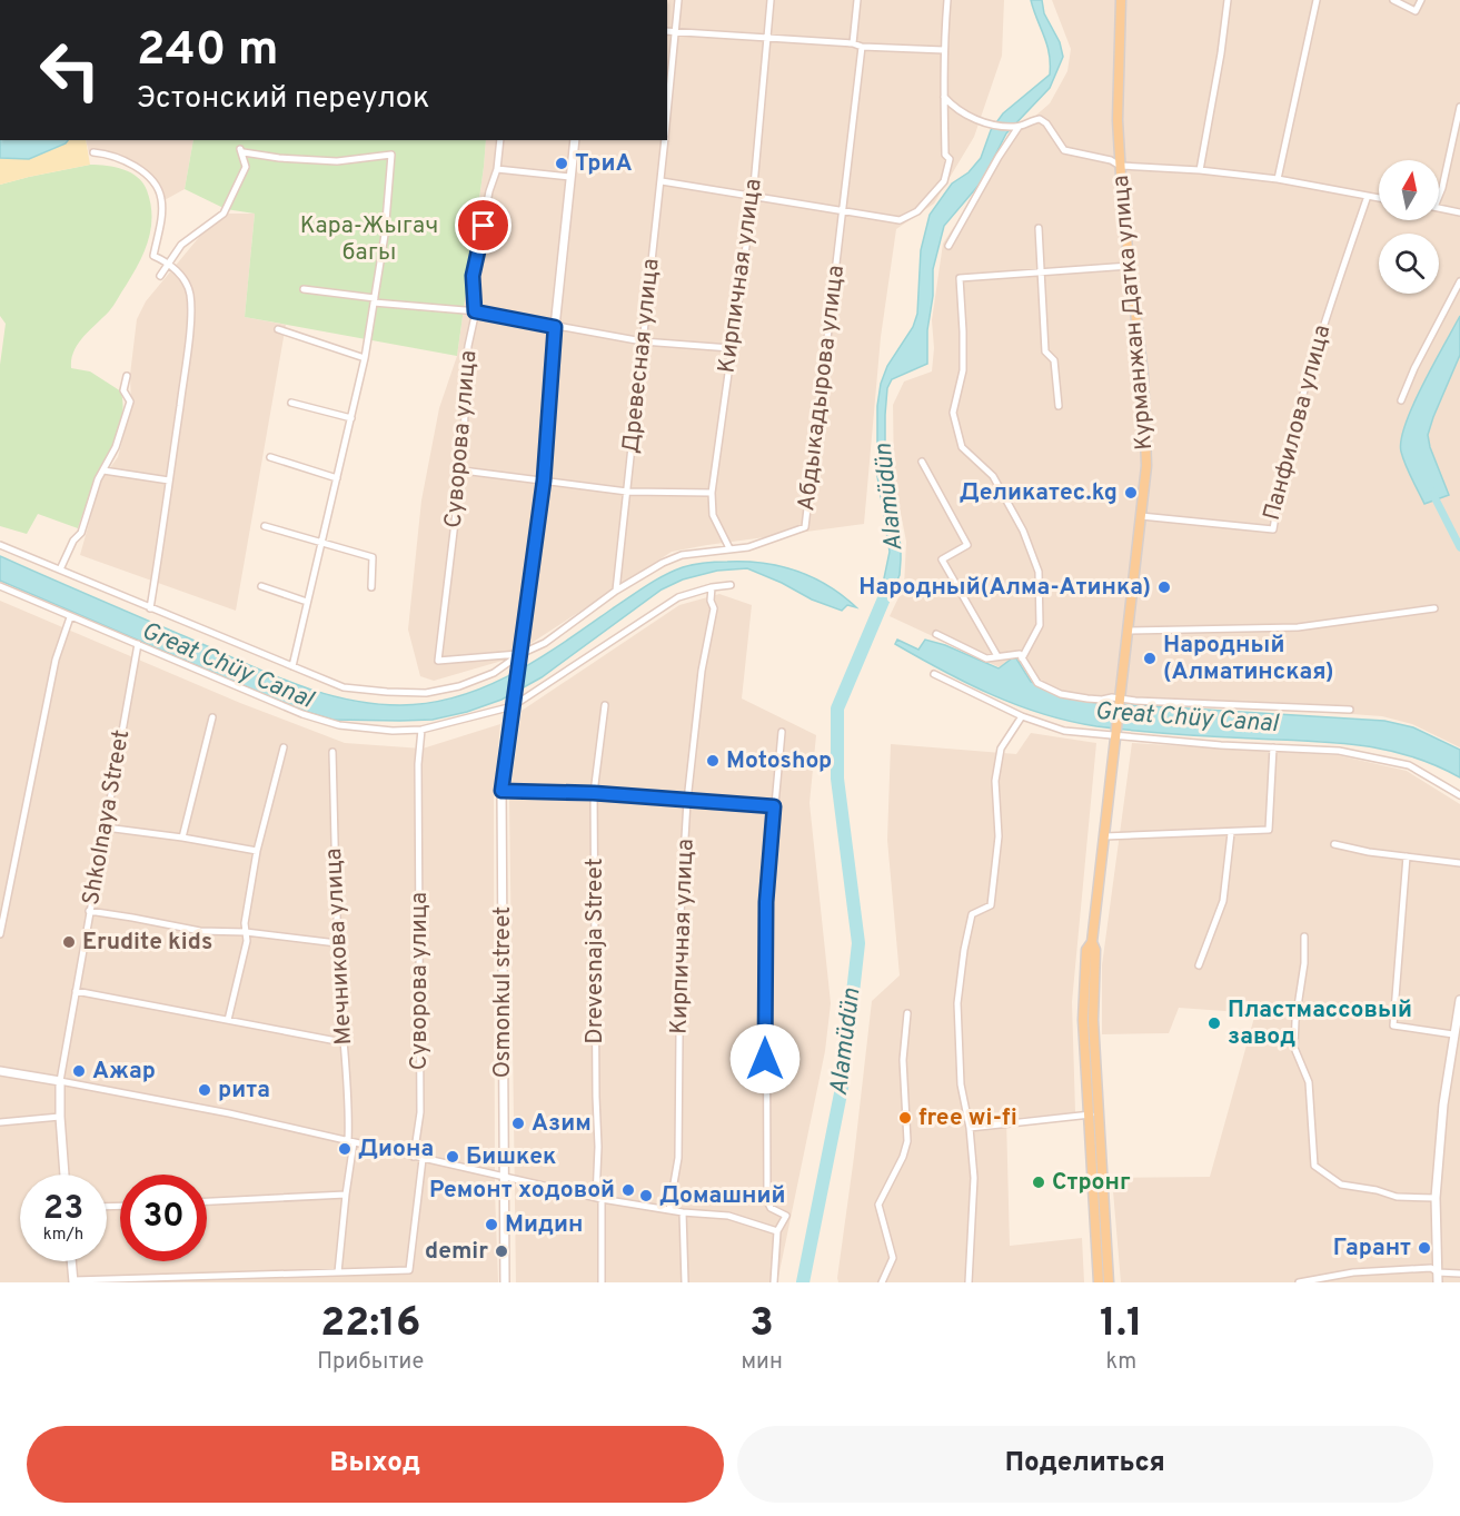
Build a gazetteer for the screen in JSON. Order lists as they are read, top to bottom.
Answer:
{
  "streets": {
    "main road": ["Курманжан Датка улица"],
    "street": [
      "Кирпичная улица",
      "Древесная улица",
      "Абдыкадырова улица",
      "Панфилова улица",
      "Суворова улица",
      "Shkolnaya Street",
      "Мечникова улица",
      "Drevesnaja Street",
      "Osmonkul street"
    ]
  },
  "crossings": [
    ["Кирпичная улица", "Абдыкадырова улица"],
    ["Курманжан Датка улица", "Панфилова улица"],
    ["Древесная улица", "Абдыкадырова улица"],
    ["Абдыкадырова улица", "Суворова улица"]
  ],
  "water": ["Alamüdün", "Great Chüy Canal"],
  "parks": ["Кара-Жыгач багы"],
  "places": [
    "ТриА",
    "Деликатес.kg",
    "Народный(Алма-Атинка)",
    "Народный (Алматинская)",
    "Motoshop",
    "Erudite kids",
    "Пластмассовый завод",
    "Ажар",
    "рита",
    "free wi-fi",
    "Азим",
    "Диона",
    "Бишкек",
    "Стронг",
    "Ремонт ходовой",
    "Домашний",
    "Мидин",
    "Гарант",
    "demir"
  ],
  "north": "top",
  "page": {
    "turn": ["240 m", "Эстонский переулок"],
    "speed": "23 km/h",
    "limit": "30",
    "eta": [
      "22:16",
      "Прибытие",
      "3",
      "мин",
      "1.1",
      "km"
    ],
    "buttons": ["Выход", "Поделиться"]
  }
}
